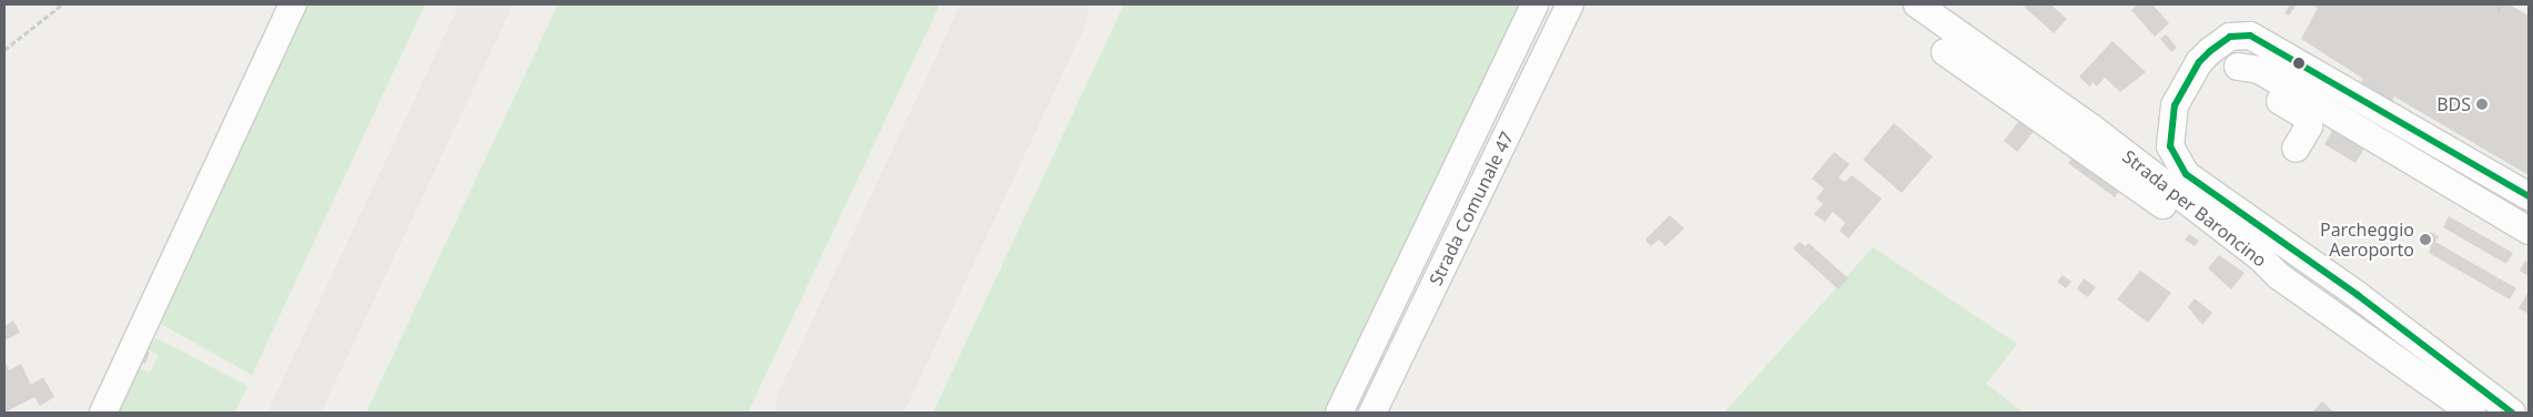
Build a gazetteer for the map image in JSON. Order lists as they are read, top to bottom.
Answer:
{
  "streets": {
    "street": ["Strada Comunale 47", "Strada per Baroncino"]
  },
  "places": ["BDS", "Parcheggio Aeroporto"]
}
